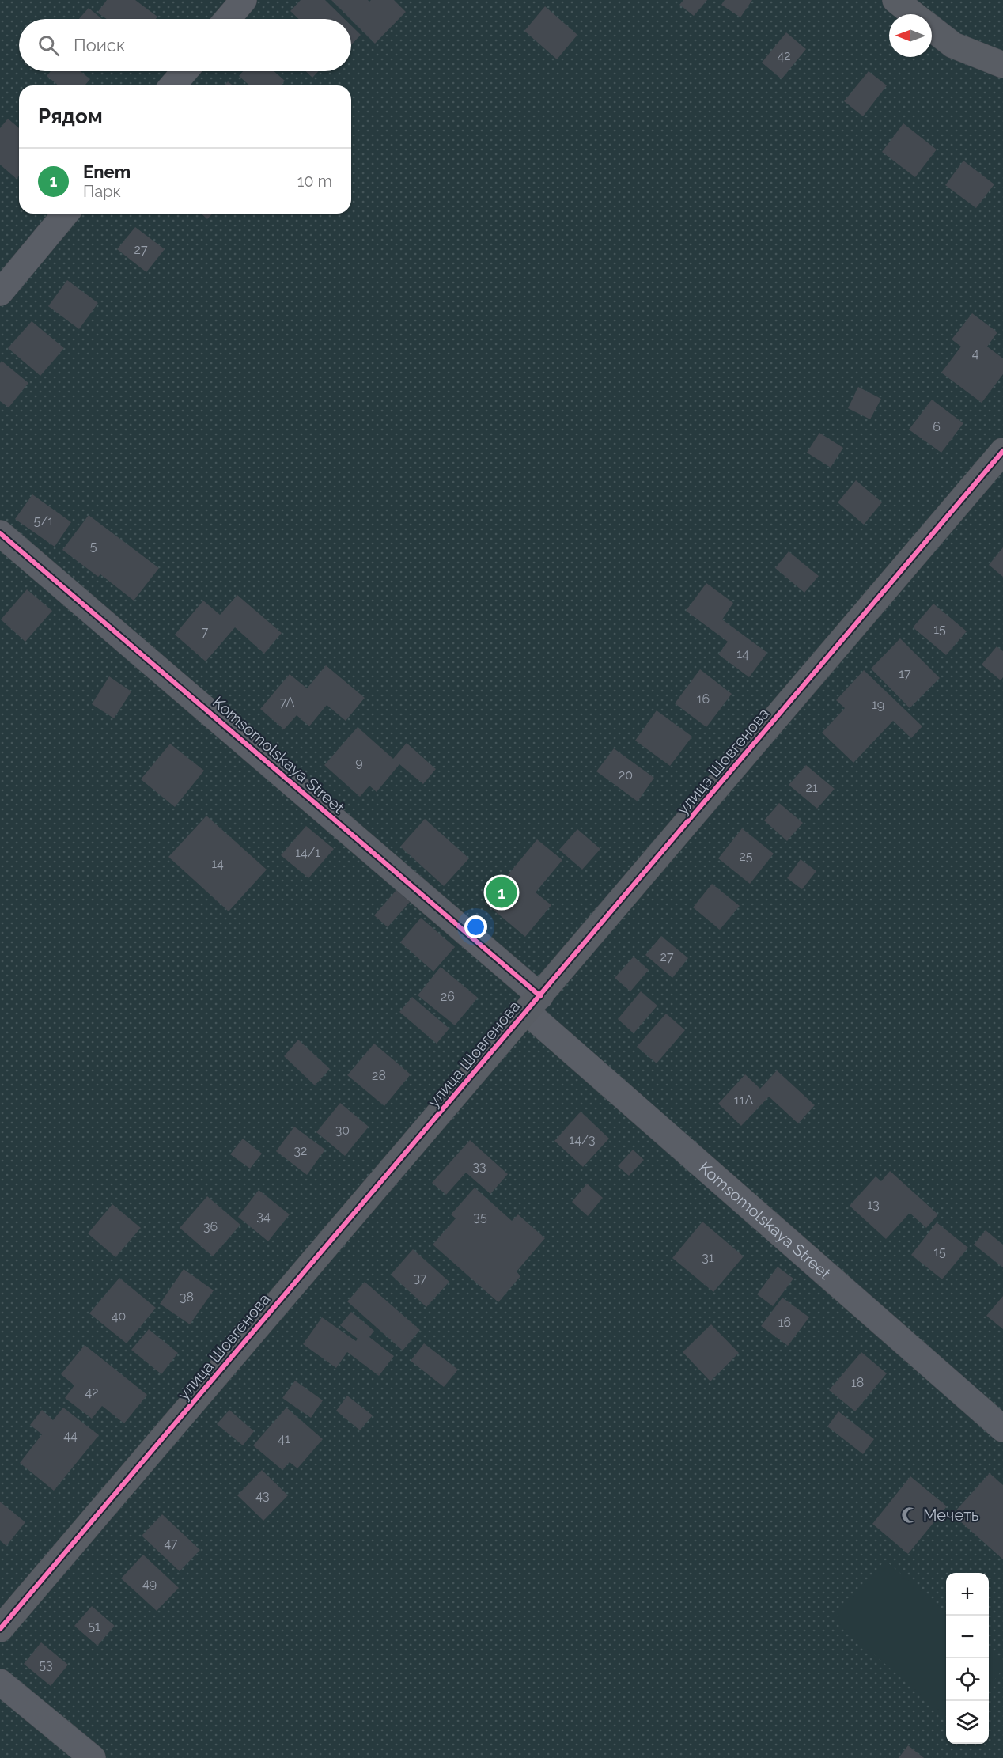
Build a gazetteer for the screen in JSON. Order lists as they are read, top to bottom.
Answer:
{
  "streets": {
    "street": ["Komsomolskaya Street", "улица Шовгенова"]
  },
  "crossings": [
    ["Komsomolskaya Street", "улица Шовгенова"]
  ],
  "places": {
    "mosque": ["Мечеть"]
  },
  "house_numbers": [
    "42",
    "27",
    "4",
    "6",
    "5/1",
    "5",
    "15",
    "7",
    "14",
    "17",
    "16",
    "7А",
    "19",
    "9",
    "20",
    "21",
    "14/1",
    "25",
    "14",
    "27",
    "26",
    "28",
    "11А",
    "30",
    "14/3",
    "32",
    "33",
    "13",
    "34",
    "35",
    "36",
    "15",
    "31",
    "37",
    "38",
    "40",
    "16",
    "18",
    "42",
    "44",
    "41",
    "43",
    "47",
    "49",
    "51",
    "53"
  ],
  "north": "left",
  "page": {
    "search": "Поиск",
    "heading": "Рядом",
    "list": [
      {
        "mark": "1",
        "name": "Enem",
        "note": "Парк",
        "value": "10 m"
      }
    ],
    "pins": "1",
    "map_buttons": ["+", "−"]
  }
}
